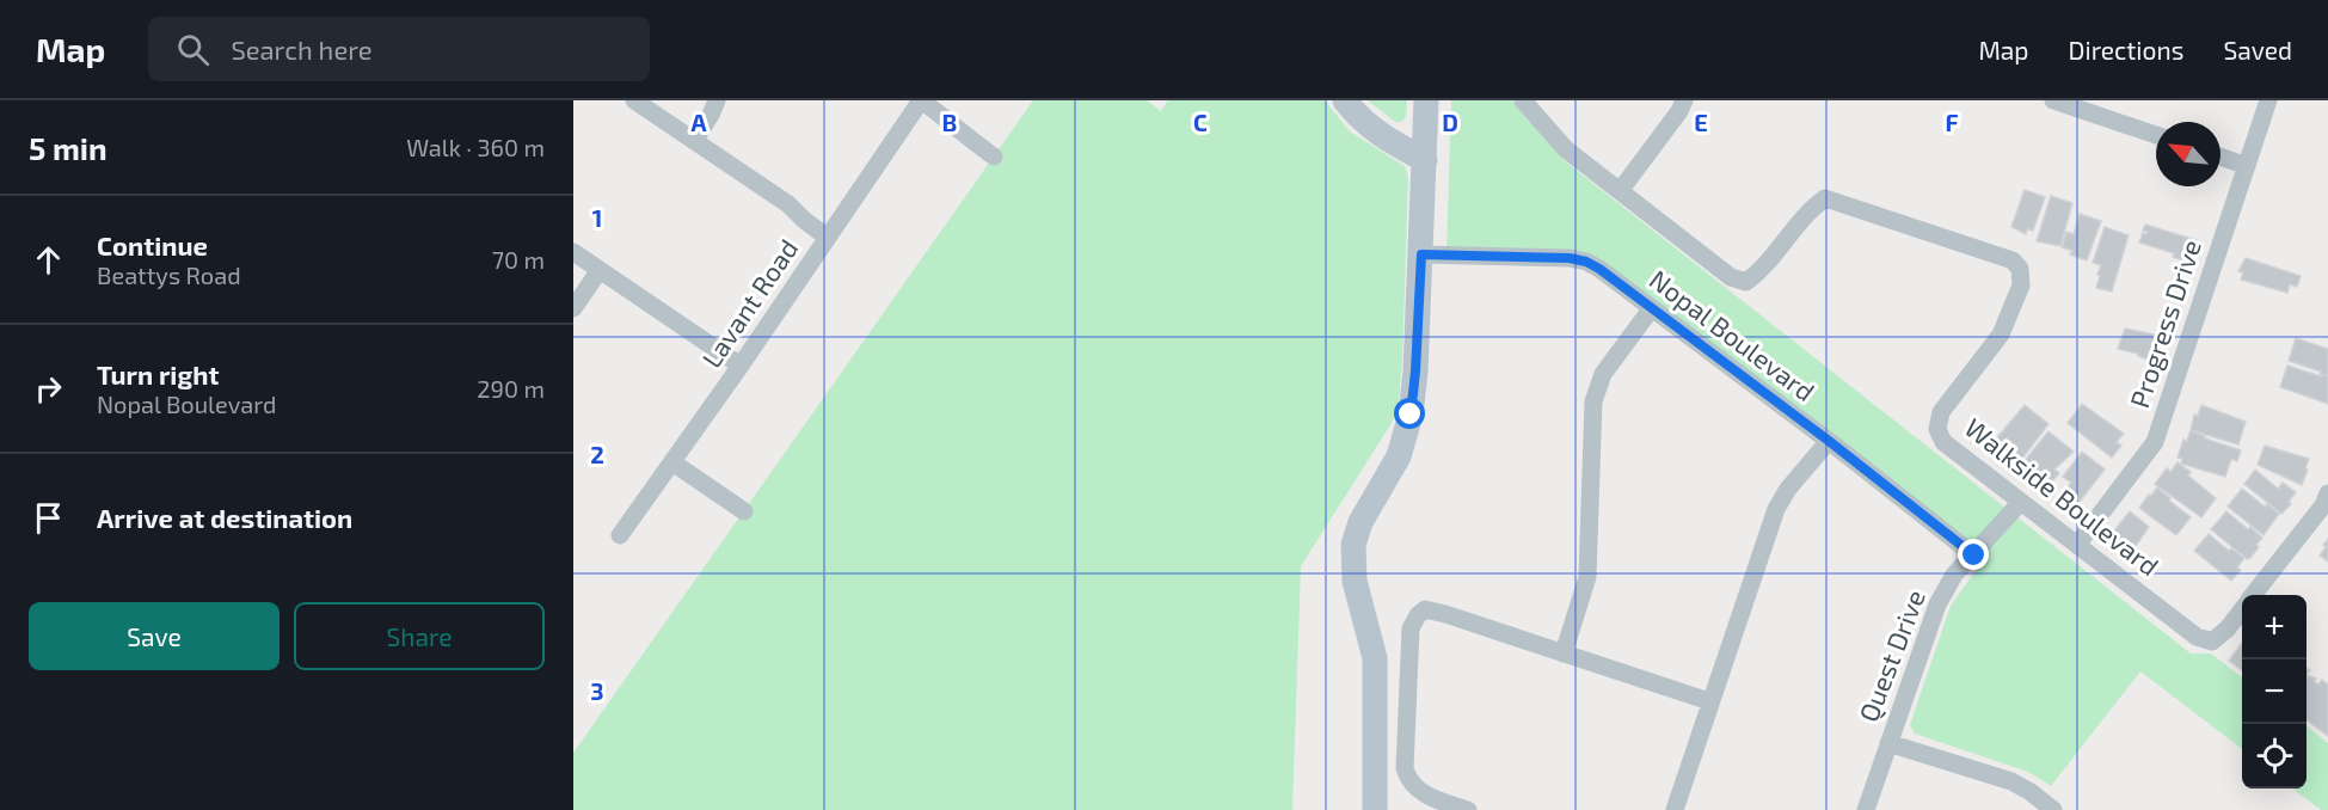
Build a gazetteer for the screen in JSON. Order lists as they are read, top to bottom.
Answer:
{
  "streets": {
    "street": [
      "Lavant Road",
      "Progress Drive",
      "Nopal Boulevard",
      "Walkside Boulevard",
      "Quest Drive"
    ]
  },
  "crossings": [
    ["Progress Drive", "Walkside Boulevard"],
    ["Nopal Boulevard", "Quest Drive"],
    ["Walkside Boulevard", "Quest Drive"]
  ],
  "north": "top left",
  "page": {
    "header": "Map",
    "search": "Search here",
    "nav": ["Map", "Directions", "Saved"],
    "heading": ["5 min", "Walk · 360 m"],
    "list": [
      ["Continue", "Beattys Road", "70 m"],
      ["Turn right", "Nopal Boulevard", "290 m"],
      "Arrive at destination"
    ],
    "buttons": ["Save", "Share"],
    "map_buttons": ["+", "−"]
  },
  "grid": {
    "columns": [
      "A",
      "B",
      "C",
      "D",
      "E",
      "F"
    ],
    "rows": ["1", "2", "3"]
  }
}
